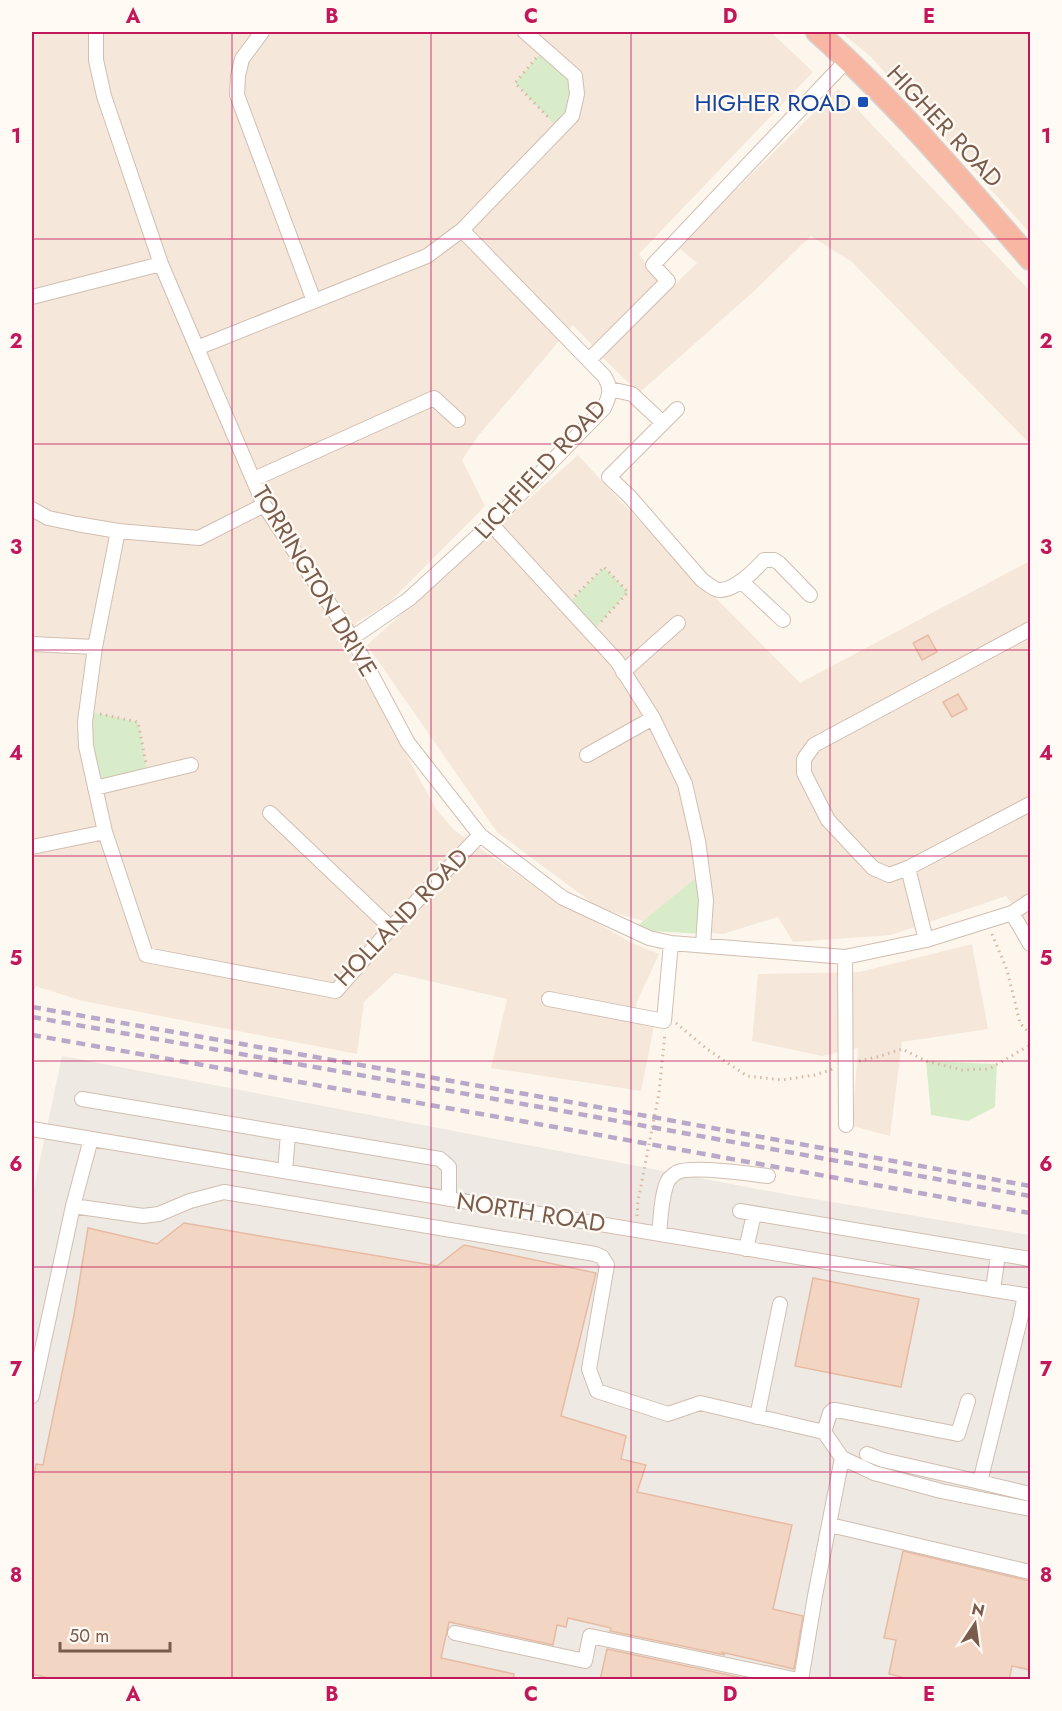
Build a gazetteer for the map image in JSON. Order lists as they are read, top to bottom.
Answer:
{
  "streets": {
    "highway": ["HIGHER ROAD"],
    "street": [
      "LICHFIELD ROAD",
      "TORRINGTON DRIVE",
      "HOLLAND ROAD",
      "NORTH ROAD"
    ]
  },
  "crossings": [
    ["LICHFIELD ROAD", "TORRINGTON DRIVE"],
    ["TORRINGTON DRIVE", "HOLLAND ROAD"]
  ],
  "places": {
    "transit": ["HIGHER ROAD"]
  },
  "scale_bar": "50 m",
  "north": "top",
  "grid": {
    "columns": [
      "A",
      "B",
      "C",
      "D",
      "E"
    ],
    "rows": [
      "1",
      "2",
      "3",
      "4",
      "5",
      "6",
      "7",
      "8"
    ]
  }
}
